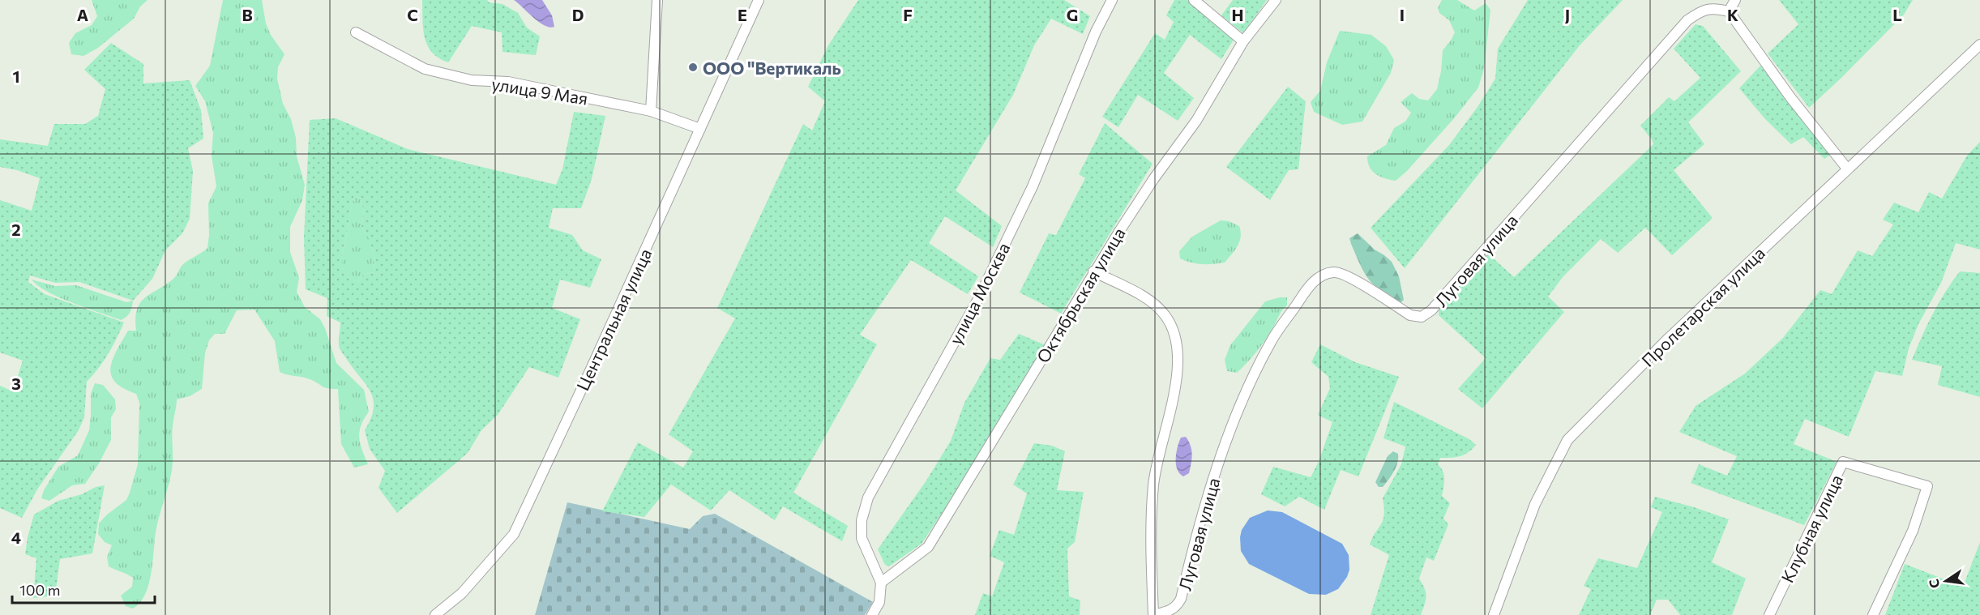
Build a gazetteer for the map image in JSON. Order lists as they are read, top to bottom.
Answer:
{
  "streets": {
    "street": [
      "улица 9 Мая",
      "Луговая улица",
      "улица Москва",
      "Октябрьская улица",
      "Пролетарская улица",
      "Центральная улица",
      "Клубная улица"
    ]
  },
  "crossings": [
    ["улица 9 Мая", "Центральная улица"],
    ["улица Москва", "Октябрьская улица"]
  ],
  "places": ["ООО \"Вертикаль"],
  "scale_bar": "100 m",
  "north": "left",
  "grid": {
    "columns": [
      "A",
      "B",
      "C",
      "D",
      "E",
      "F",
      "G",
      "H",
      "I",
      "J",
      "K",
      "L"
    ],
    "rows": [
      "1",
      "2",
      "3",
      "4"
    ]
  }
}
